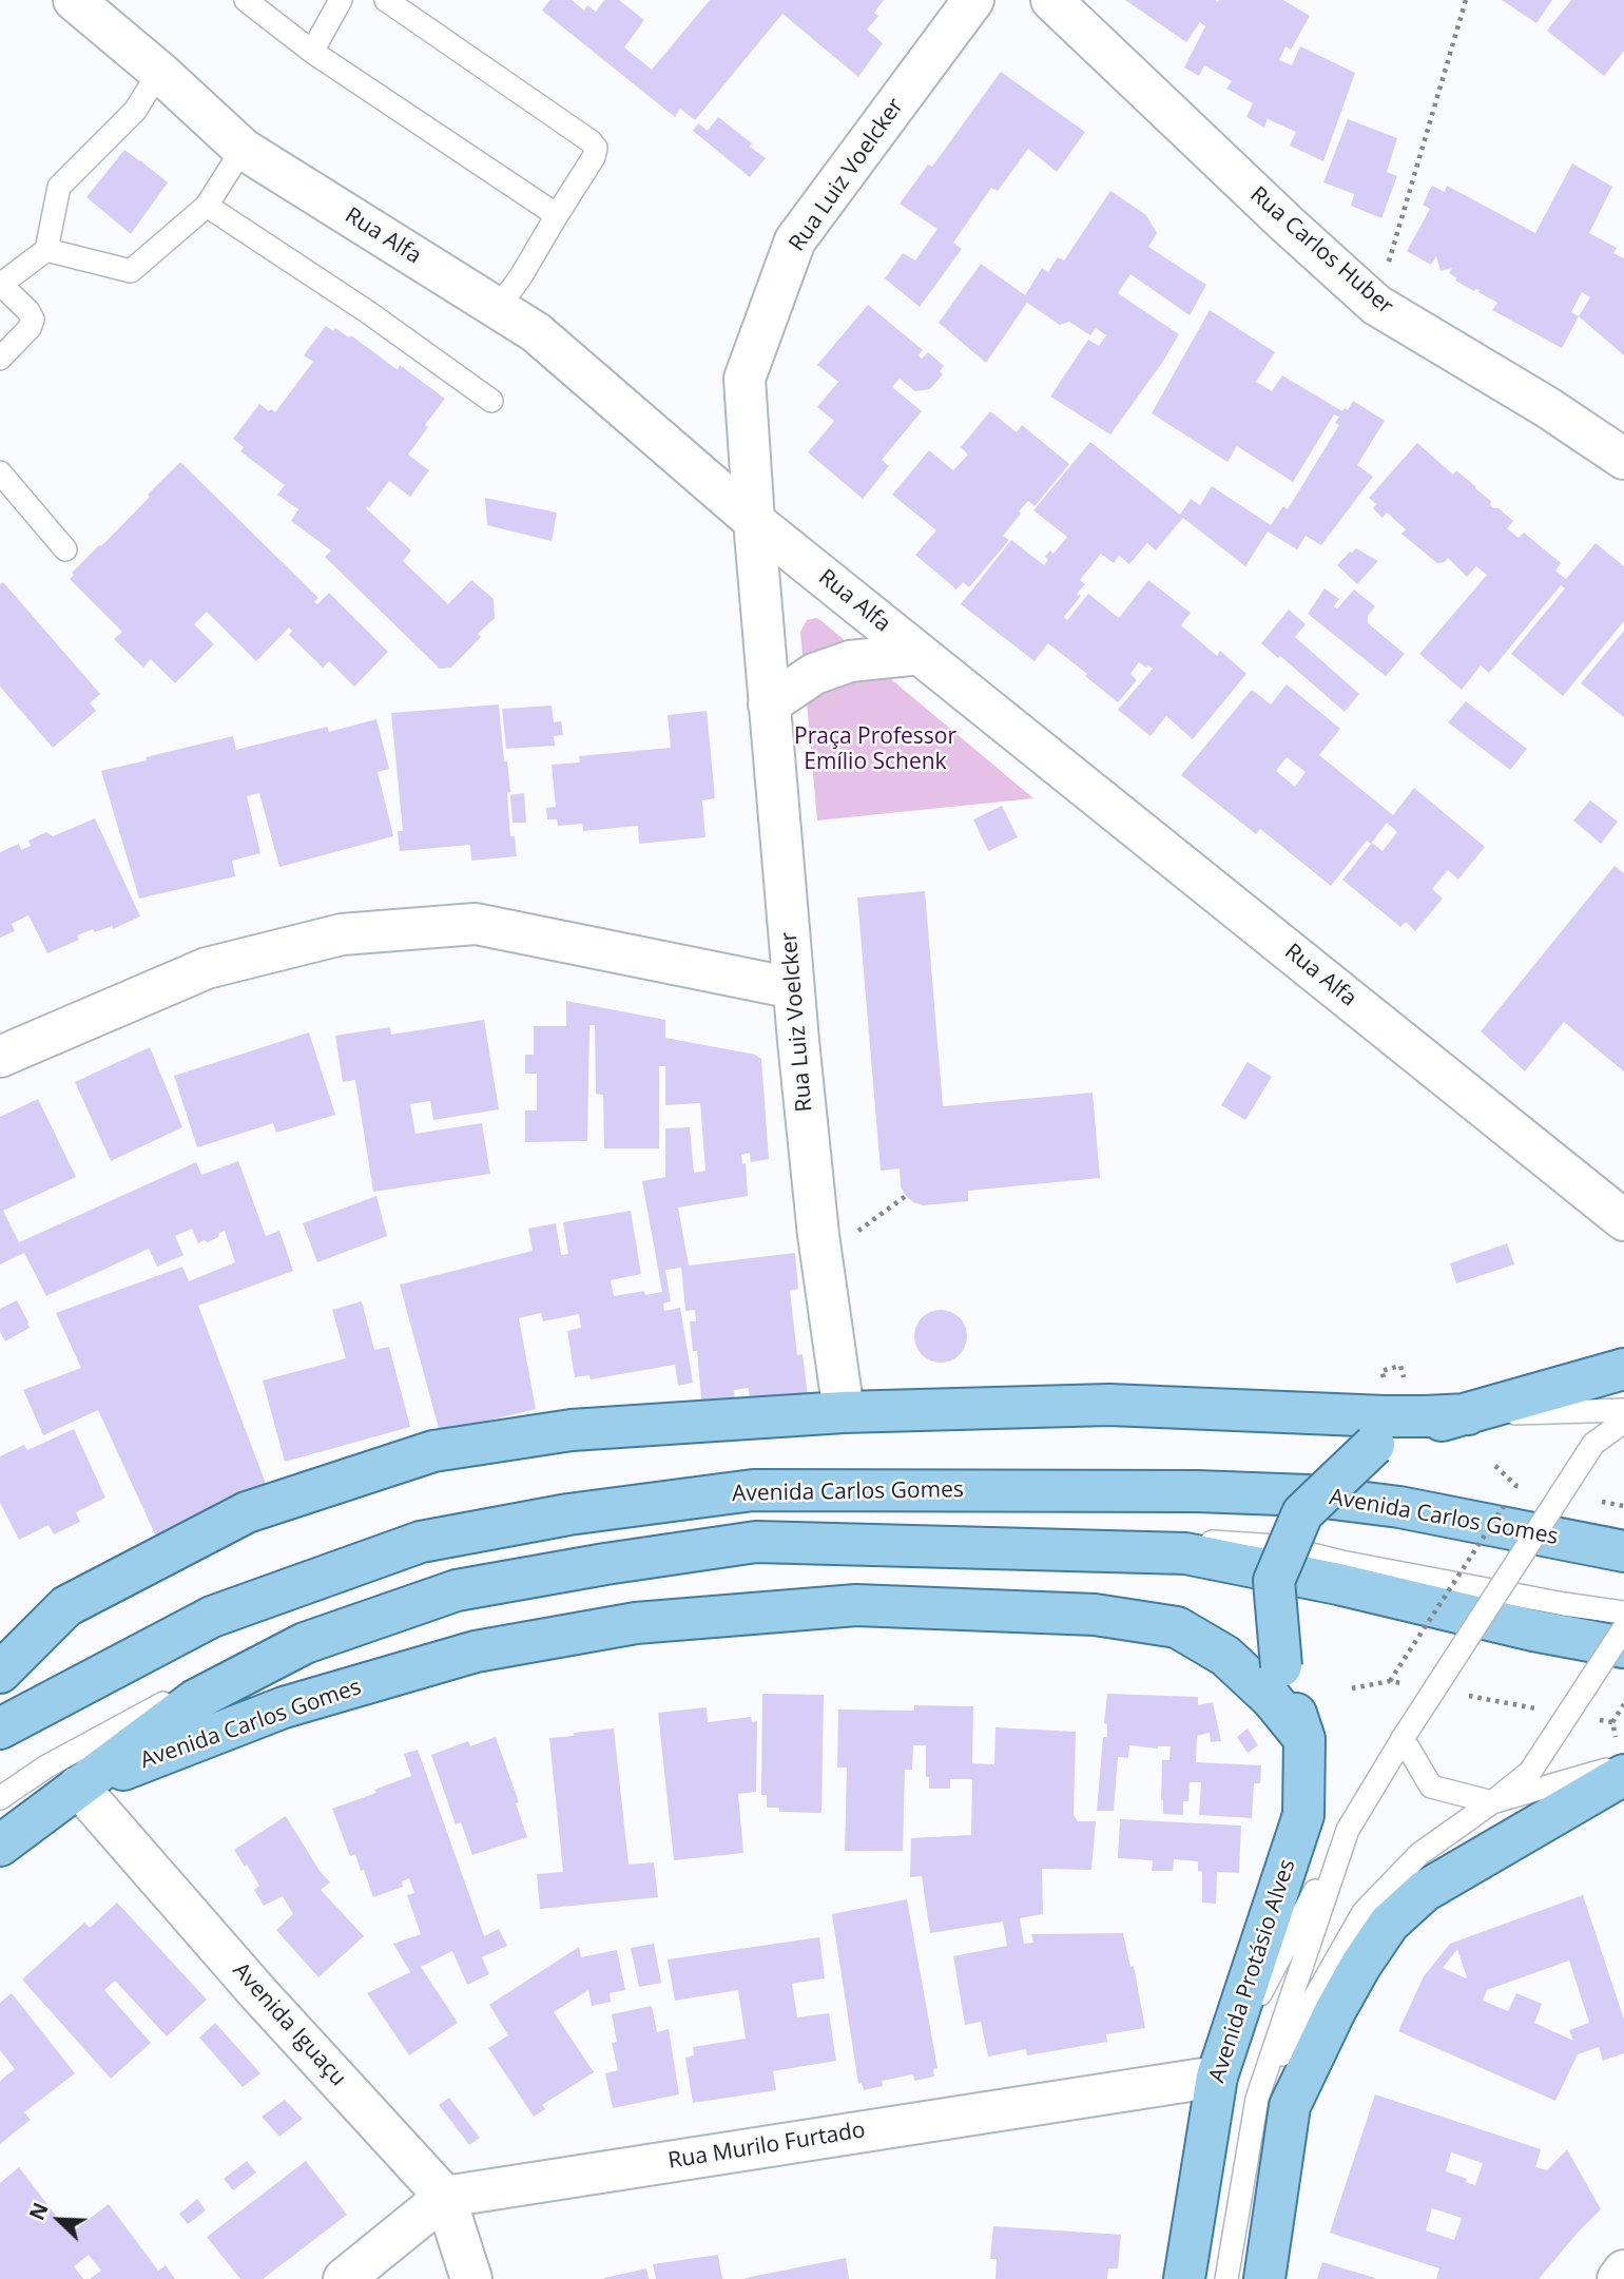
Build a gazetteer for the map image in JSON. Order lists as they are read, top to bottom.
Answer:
{
  "streets": {
    "main road": ["Avenida Carlos Gomes", "Avenida Protásio Alves"],
    "street": [
      "Rua Luiz Voelcker",
      "Rua Alfa",
      "Rua Carlos Huber",
      "Avenida Iguaçu",
      "Rua Murilo Furtado"
    ]
  },
  "crossings": [
    ["Rua Luiz Voelcker", "Rua Alfa"],
    ["Avenida Carlos Gomes", "Avenida Protásio Alves"],
    ["Avenida Carlos Gomes", "Avenida Iguaçu"],
    ["Avenida Protásio Alves", "Rua Murilo Furtado"],
    ["Avenida Iguaçu", "Rua Murilo Furtado"]
  ],
  "parks": ["Praça Professor Emílio Schenk"],
  "north": "top left"
}
